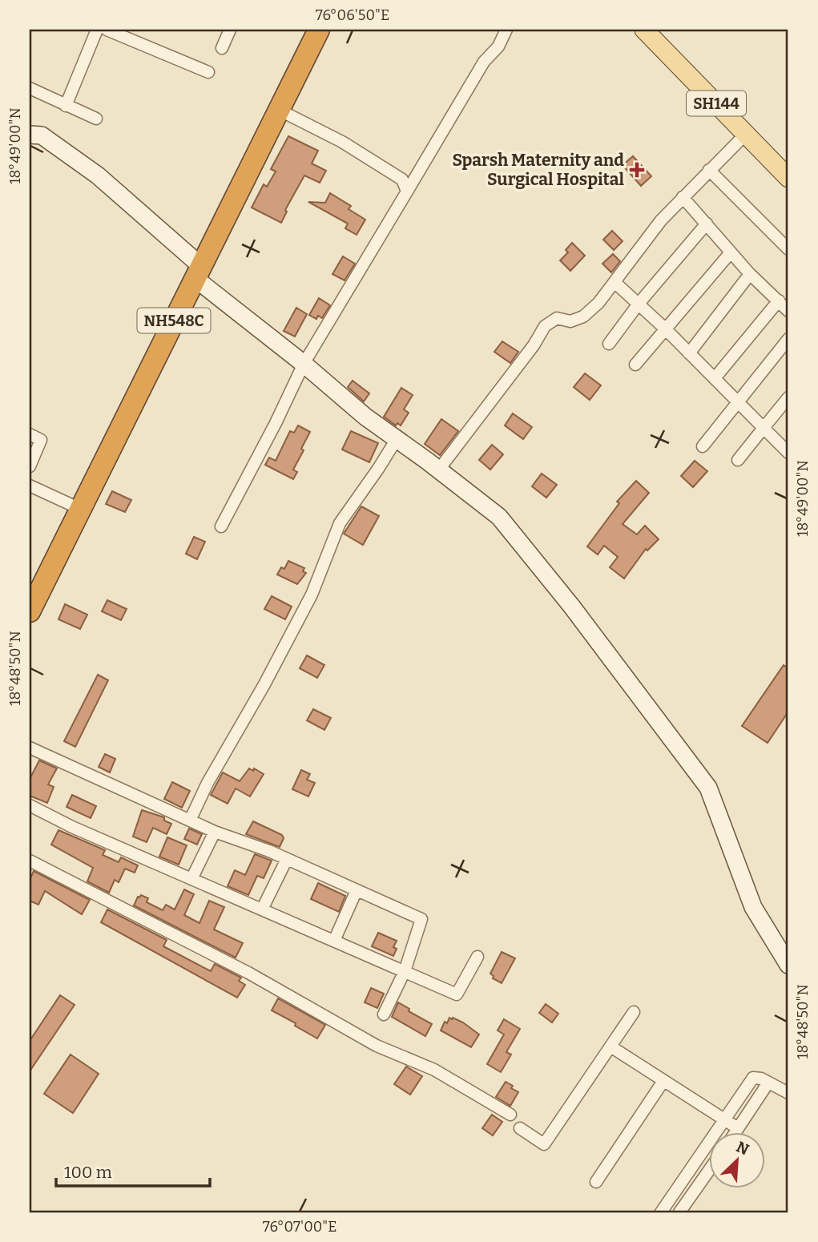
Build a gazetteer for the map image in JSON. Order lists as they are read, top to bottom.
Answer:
{
  "streets": {
    "highway": ["NH548C"],
    "main road": ["SH144"]
  },
  "places": {
    "health": ["Sparsh Maternity and Surgical Hospital"]
  },
  "scale_bar": "100 m",
  "north": "top right",
  "coordinates": [
    "76°06'50\"E",
    "18°49'00\"N",
    "18°48'50\"N",
    "76°07'00\"E"
  ]
}
